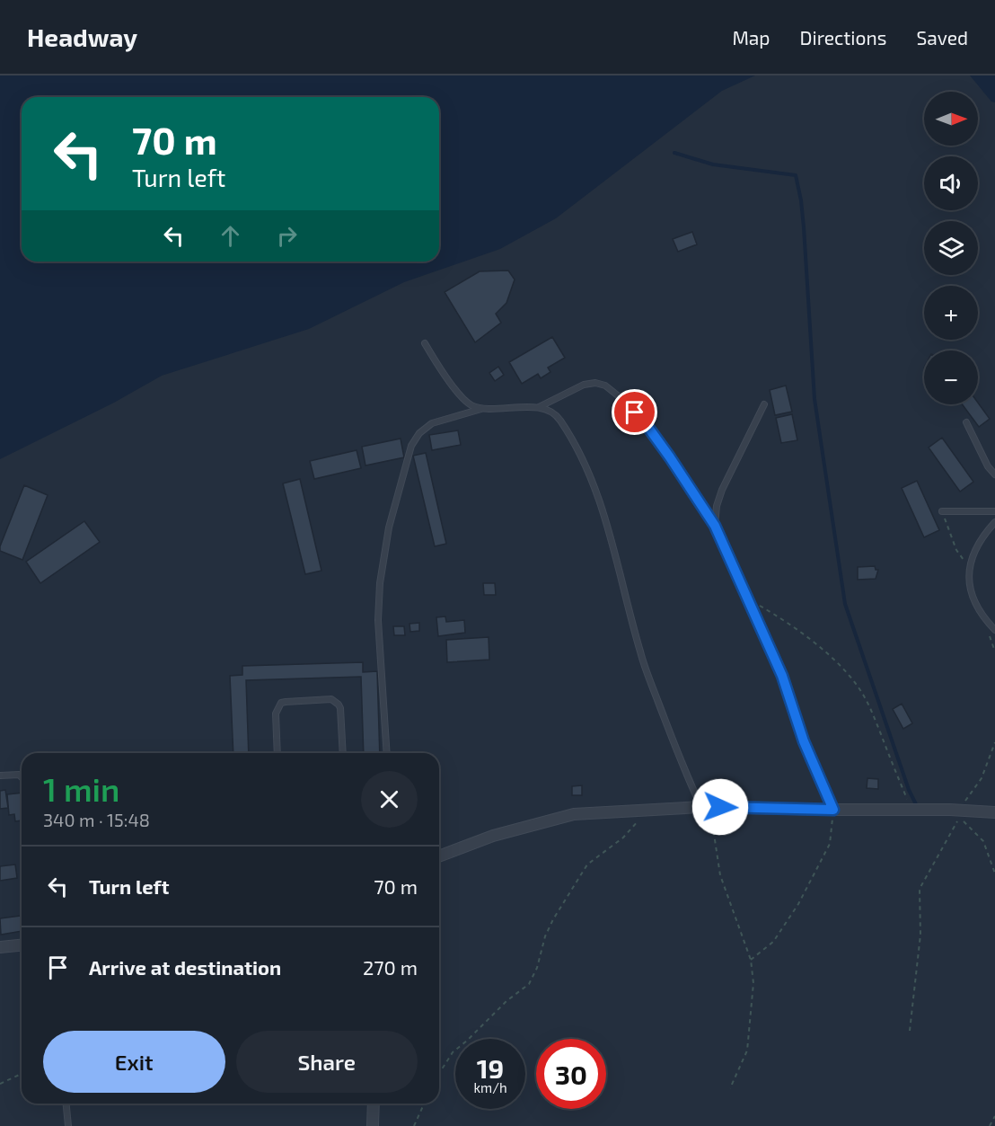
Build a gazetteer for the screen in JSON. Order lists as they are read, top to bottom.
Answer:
{
  "north": "right",
  "page": {
    "header": "Headway",
    "nav": ["Map", "Directions", "Saved"],
    "map_buttons": ["+", "−"],
    "turn": ["70 m", "Turn left"],
    "heading": ["1 min", "340 m · 15:48"],
    "list": [
      {
        "name": "Turn left",
        "value": "70 m"
      },
      {
        "name": "Arrive at destination",
        "value": "270 m"
      }
    ],
    "buttons": ["Exit", "Share"],
    "speed": "19 km/h",
    "limit": "30"
  }
}
